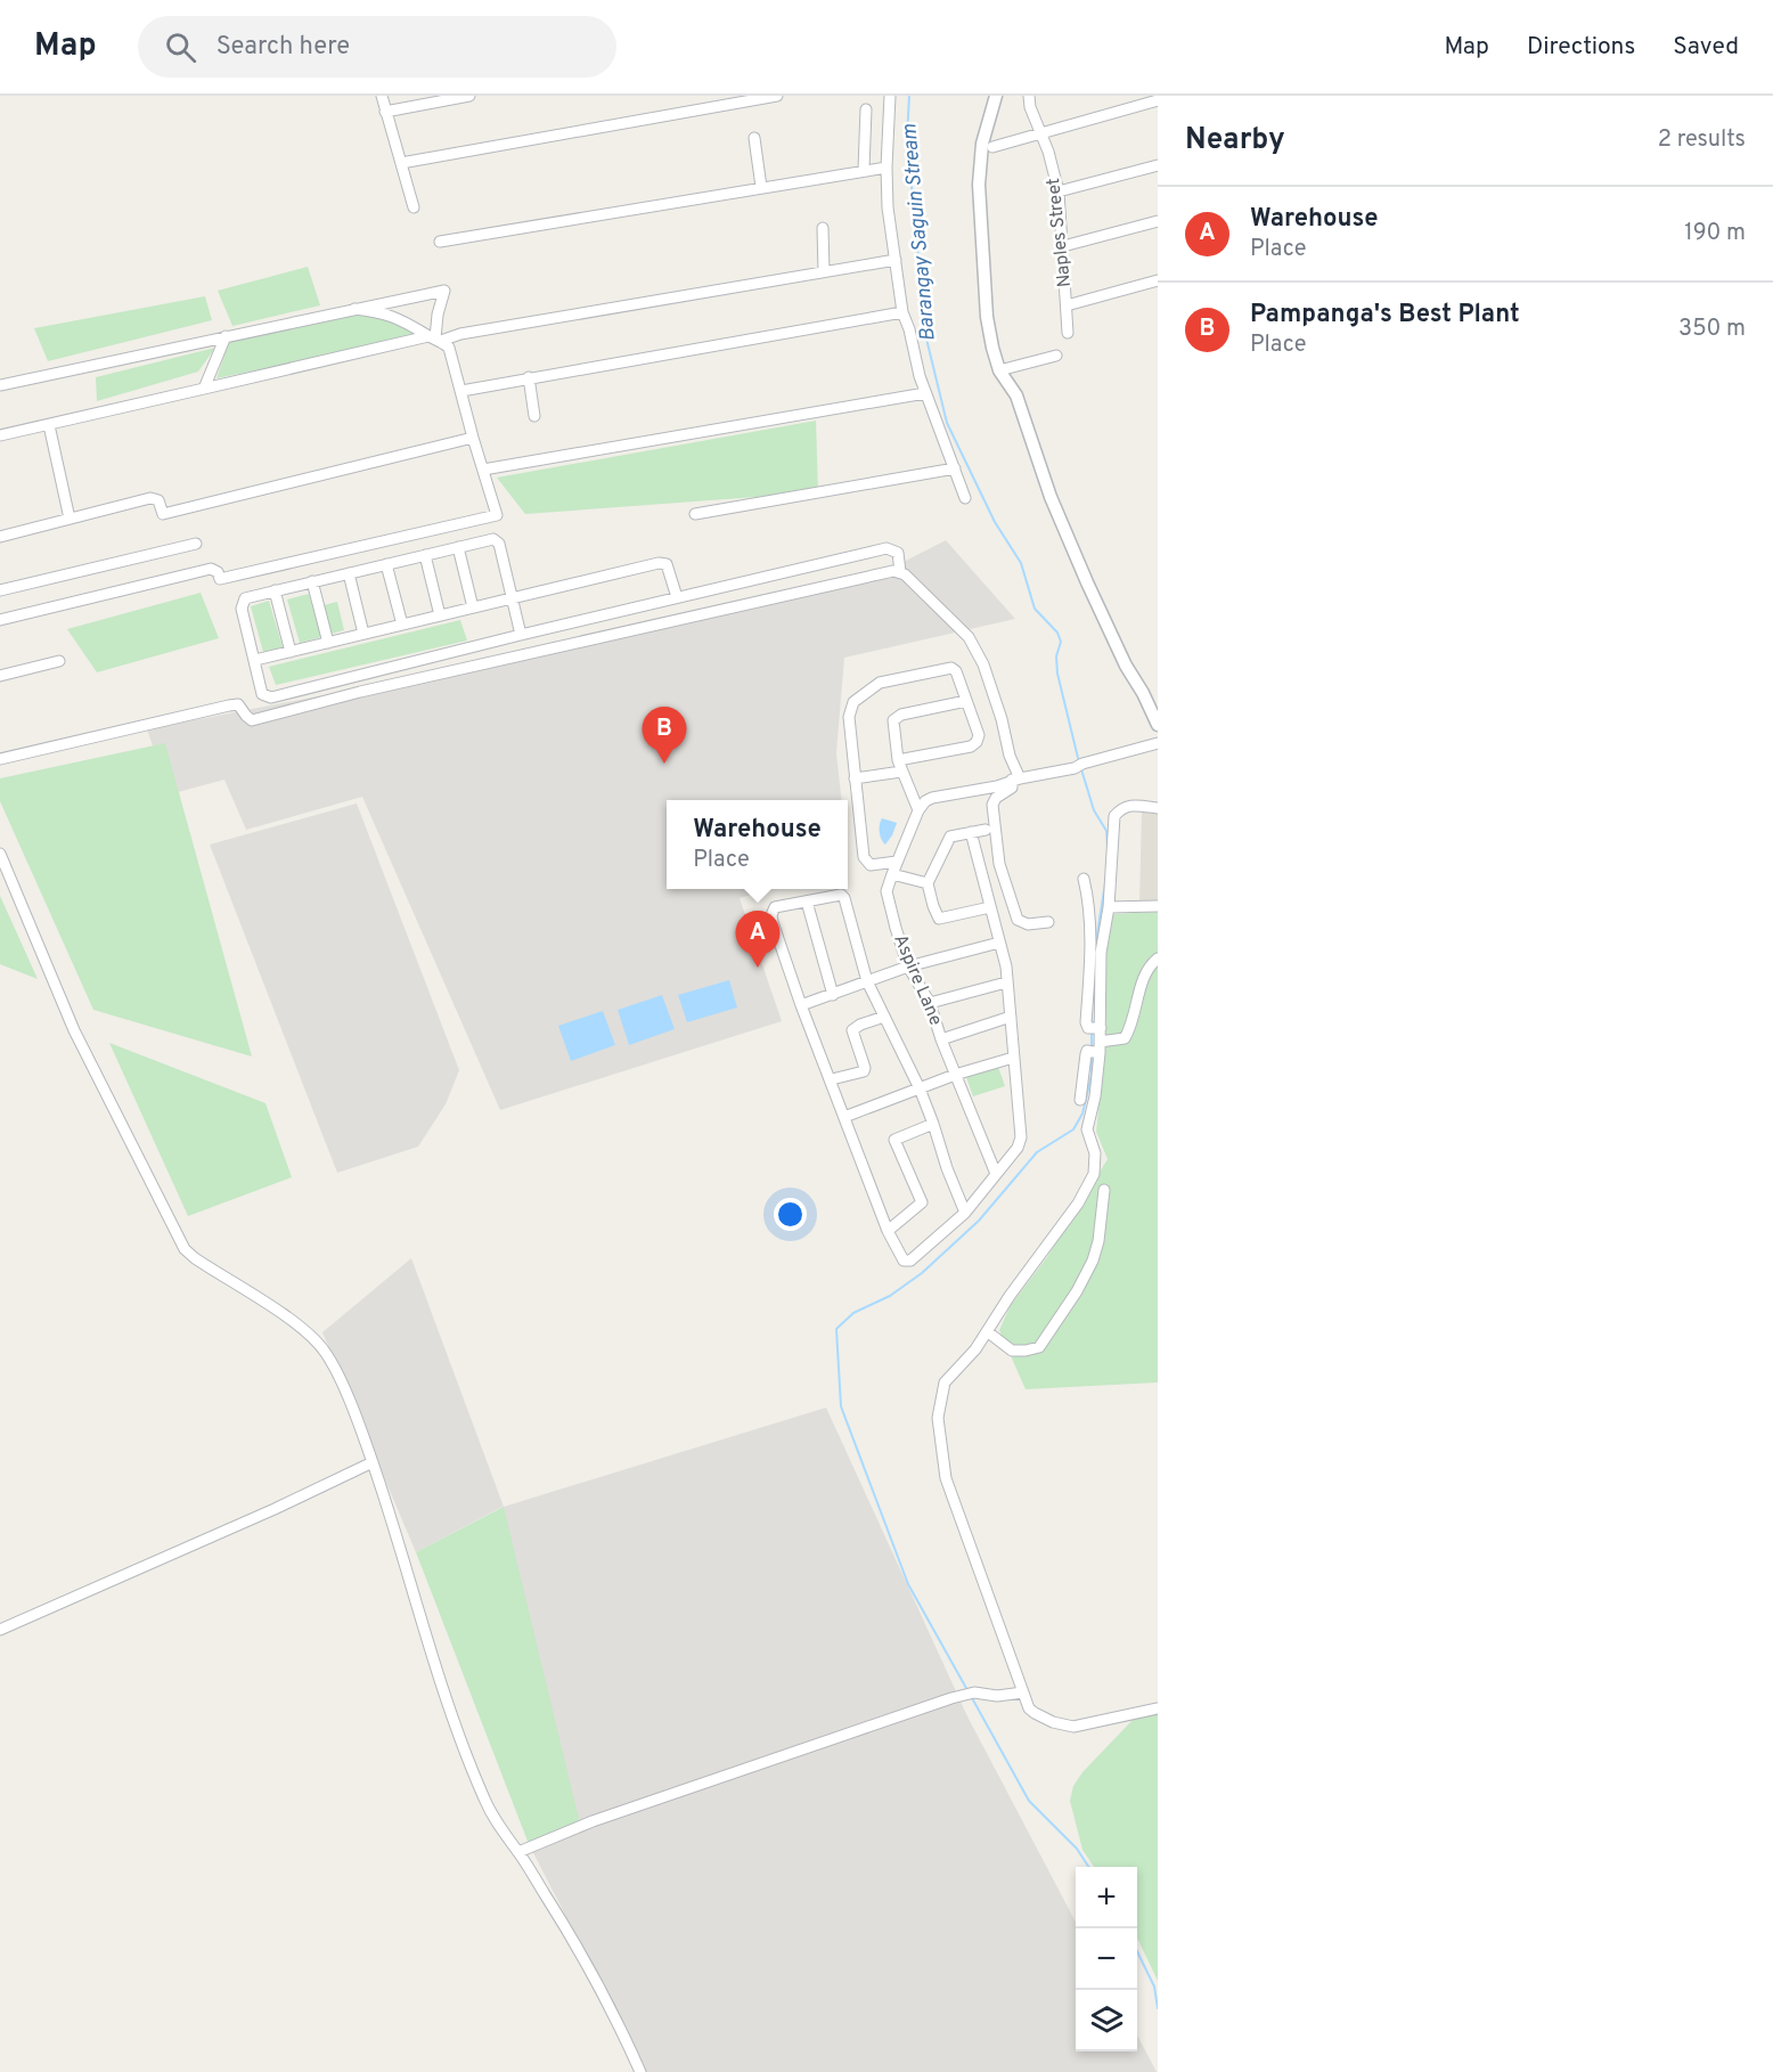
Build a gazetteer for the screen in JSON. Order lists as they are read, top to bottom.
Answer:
{
  "streets": {
    "street": ["Naples Street", "Aspire Lane"]
  },
  "water": ["Barangay Saguin Stream"],
  "page": {
    "header": "Map",
    "search": "Search here",
    "nav": ["Map", "Directions", "Saved"],
    "heading": ["Nearby", "2 results"],
    "list": [
      {
        "mark": "A",
        "name": "Warehouse",
        "note": "Place",
        "value": "190 m"
      },
      {
        "mark": "B",
        "name": "Pampanga's Best Plant",
        "note": "Place",
        "value": "350 m"
      }
    ],
    "pins": ["B", "A"],
    "popup": ["Warehouse", "Place"],
    "map_buttons": ["+", "−"]
  }
}
